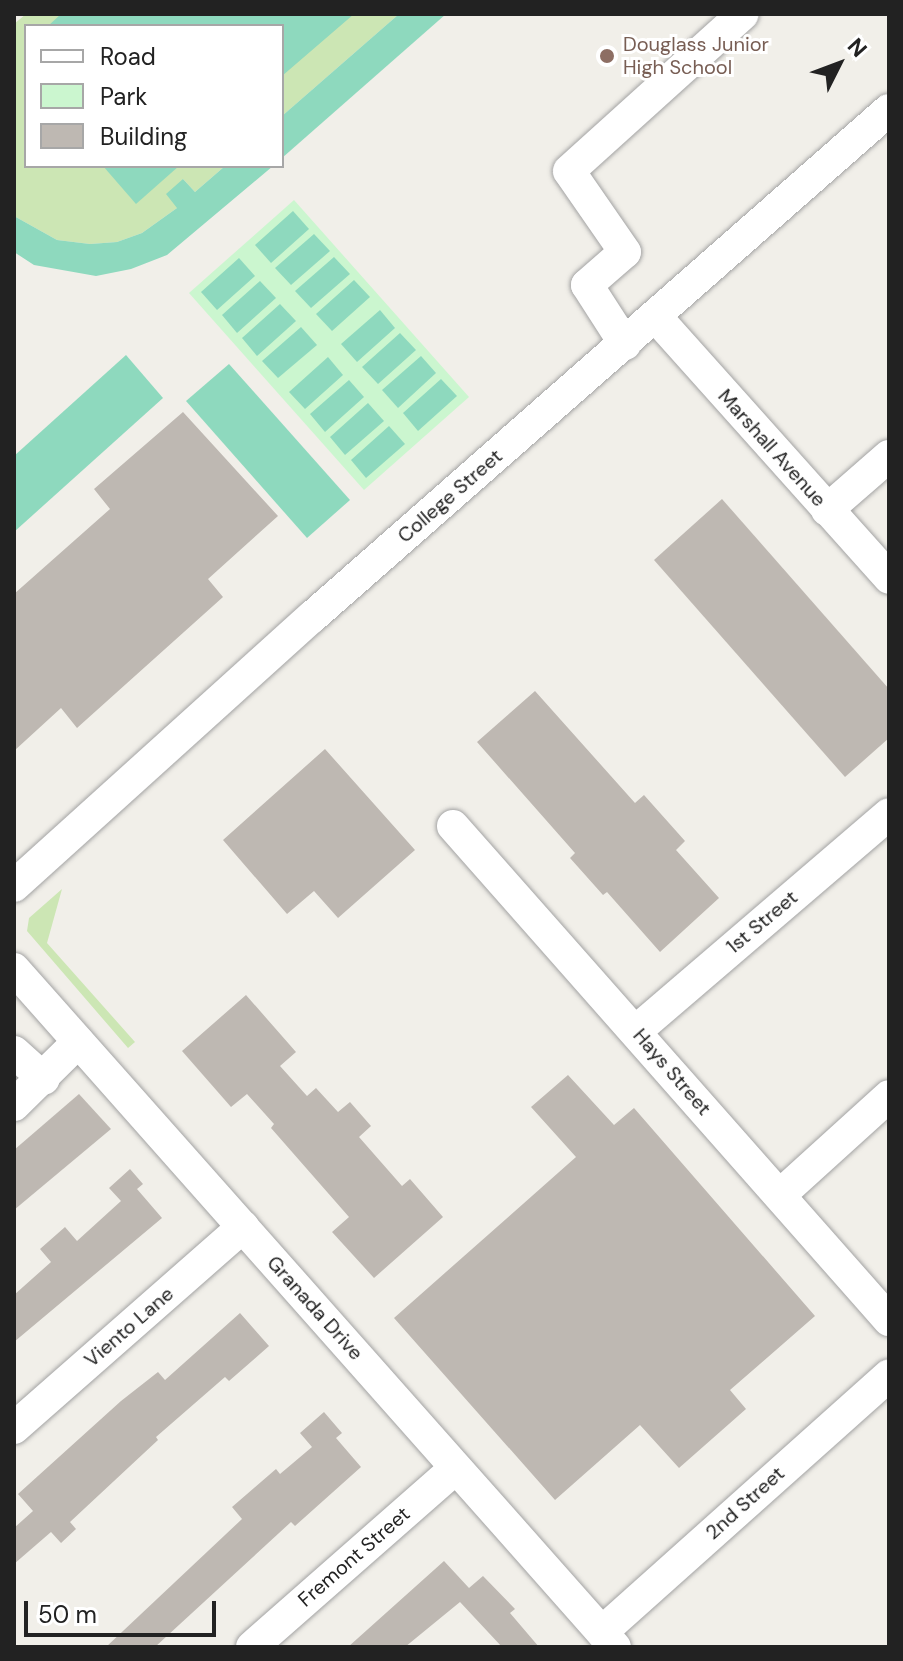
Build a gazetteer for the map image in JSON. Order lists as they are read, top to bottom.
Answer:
{
  "streets": {
    "street": [
      "Marshall Avenue",
      "College Street",
      "1st Street",
      "Hays Street",
      "Granada Drive",
      "Viento Lane",
      "2nd Street",
      "Fremont Street"
    ]
  },
  "crossings": [
    ["Marshall Avenue", "College Street"],
    ["1st Street", "Hays Street"],
    ["Granada Drive", "Viento Lane"],
    ["Granada Drive", "2nd Street"],
    ["Granada Drive", "Fremont Street"]
  ],
  "places": ["Douglass Junior High School"],
  "legend": ["Road", "Park", "Building"],
  "scale_bar": "50 m",
  "north": "top right"
}
